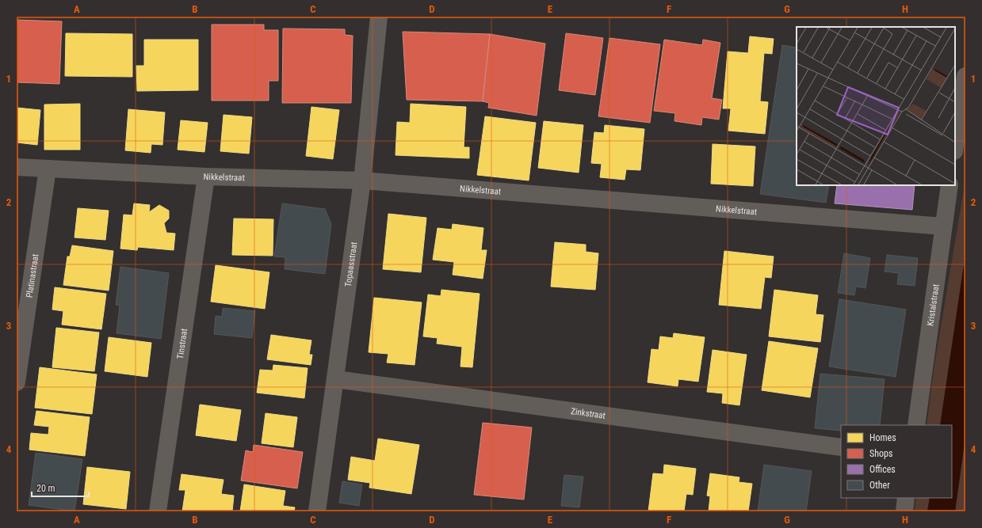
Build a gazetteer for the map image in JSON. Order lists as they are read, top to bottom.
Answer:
{
  "streets": {
    "street": [
      "Nikkelstraat",
      "Topaasstraat",
      "Platinastraat",
      "Kristalstraat",
      "Tinstraat",
      "Zinkstraat"
    ]
  },
  "crossings": [
    ["Nikkelstraat", "Topaasstraat"],
    ["Nikkelstraat", "Platinastraat"],
    ["Nikkelstraat", "Kristalstraat"],
    ["Nikkelstraat", "Tinstraat"],
    ["Topaasstraat", "Zinkstraat"]
  ],
  "legend": [
    "Homes",
    "Shops",
    "Offices",
    "Other"
  ],
  "scale_bar": "20 m",
  "grid": {
    "columns": [
      "A",
      "B",
      "C",
      "D",
      "E",
      "F",
      "G",
      "H"
    ],
    "rows": [
      "1",
      "2",
      "3",
      "4"
    ]
  }
}
